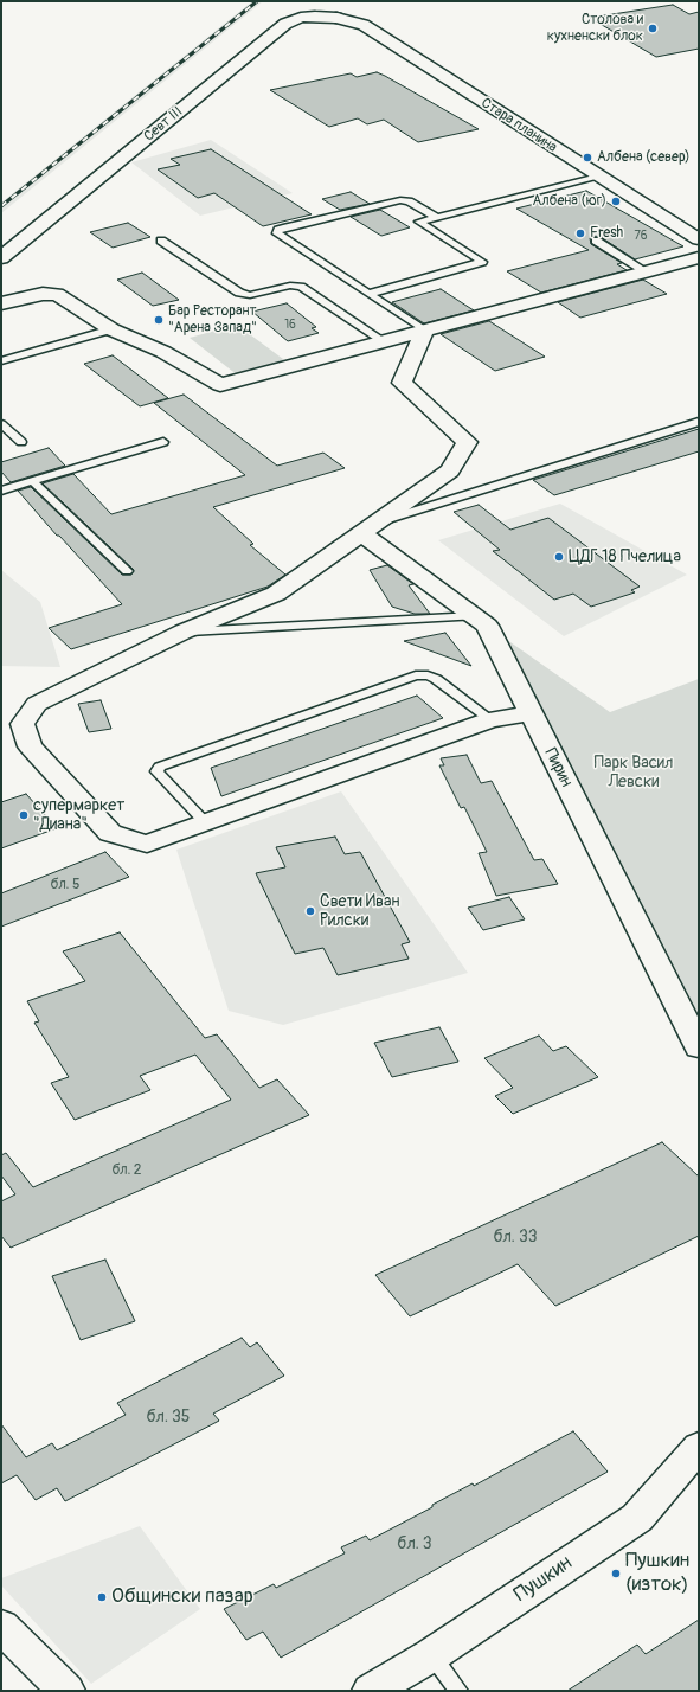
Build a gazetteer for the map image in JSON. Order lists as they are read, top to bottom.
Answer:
{
  "streets": {
    "street": [
      "Севт III",
      "Стара планина",
      "Пирин",
      "Пушкин"
    ]
  },
  "crossings": [
    ["Севт III", "Стара планина"]
  ],
  "parks": ["Парк Васил Левски"],
  "places": [
    "Столова и кухненски блок",
    "Албена (север)",
    "Албена (юг)",
    "Fresh",
    "Бар Ресторант \"Арена Запад\"",
    "ЦДГ 18 Пчелица",
    "супермаркет \"Диана\"",
    "Свети Иван Рилски",
    "Пушкин (изток)",
    "Общински пазар"
  ],
  "house_numbers": [
    "76",
    "16",
    "бл. 5",
    "бл. 2",
    "бл. 33",
    "бл. 35",
    "бл. 3"
  ]
}
